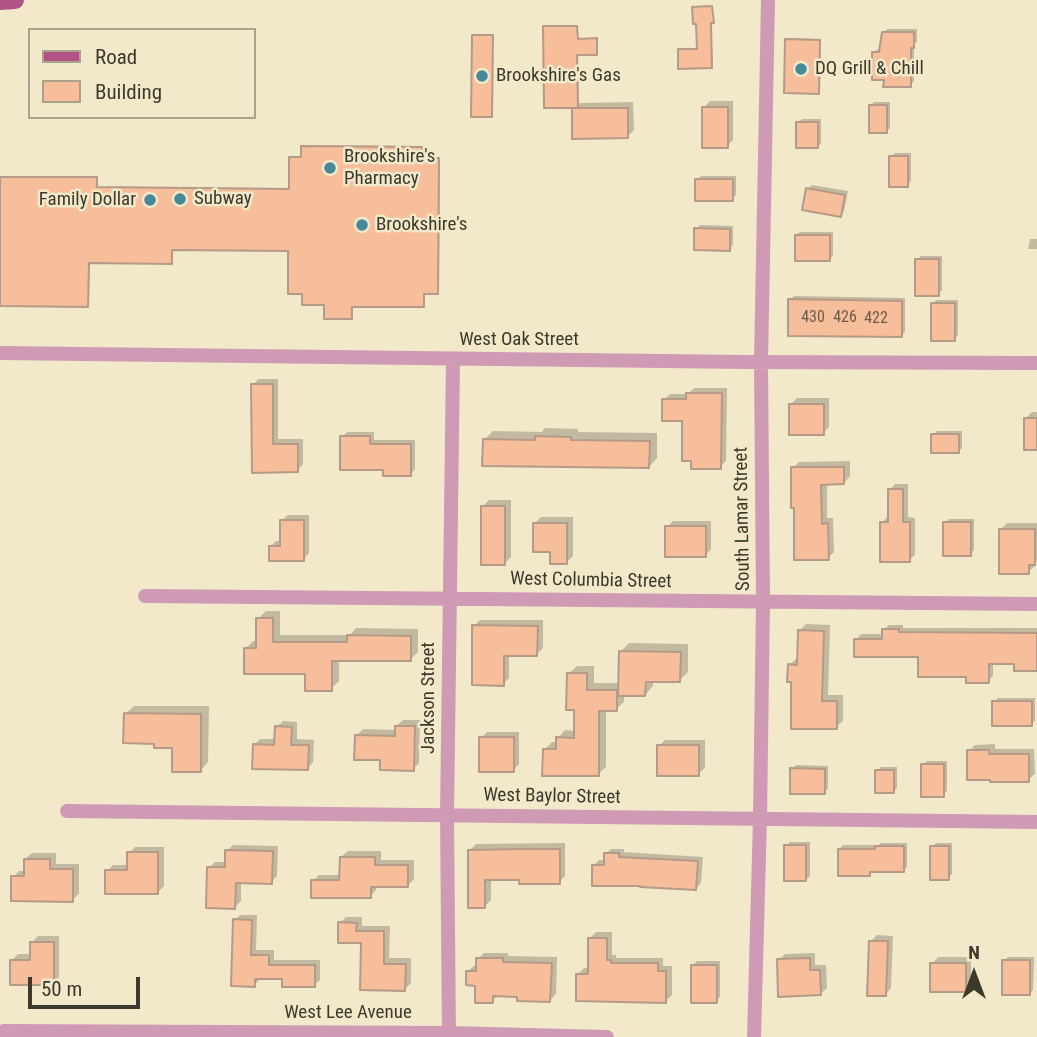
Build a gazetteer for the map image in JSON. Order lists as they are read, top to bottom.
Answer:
{
  "streets": {
    "street": [
      "West Oak Street",
      "South Lamar Street",
      "West Columbia Street",
      "Jackson Street",
      "West Baylor Street",
      "West Lee Avenue"
    ]
  },
  "crossings": [
    ["West Oak Street", "South Lamar Street"],
    ["West Oak Street", "Jackson Street"],
    ["South Lamar Street", "West Columbia Street"],
    ["South Lamar Street", "West Baylor Street"],
    ["West Columbia Street", "Jackson Street"],
    ["Jackson Street", "West Baylor Street"],
    ["Jackson Street", "West Lee Avenue"]
  ],
  "places": [
    "DQ Grill & Chill",
    "Brookshire's Gas",
    "Brookshire's Pharmacy",
    "Subway",
    "Family Dollar",
    "Brookshire's"
  ],
  "house_numbers": ["430", "426", "422"],
  "legend": ["Road", "Building"],
  "scale_bar": "50 m",
  "north": "top"
}
